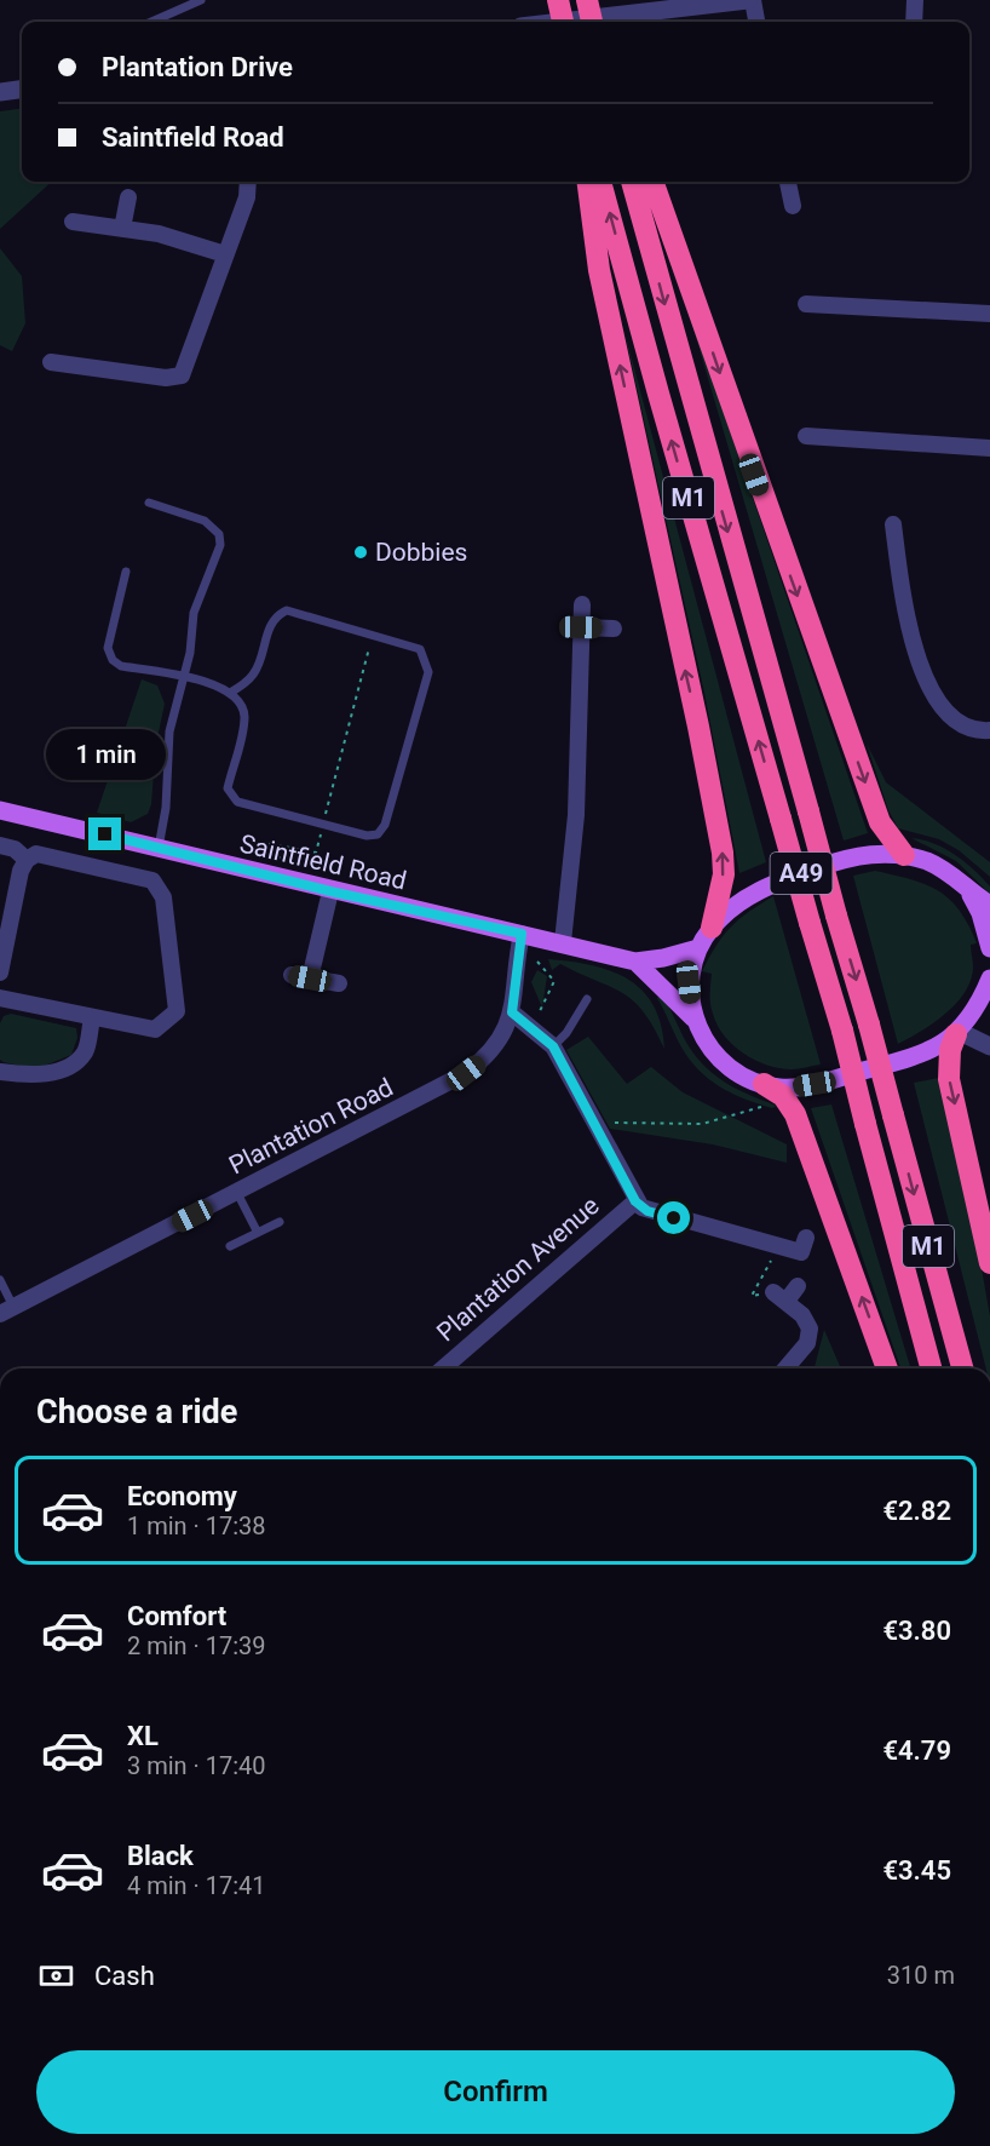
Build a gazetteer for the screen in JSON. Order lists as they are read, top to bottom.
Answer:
{
  "streets": {
    "highway": ["M1"],
    "main road": ["Saintfield Road", "A49"],
    "street": ["Plantation Road", "Plantation Avenue"]
  },
  "crossings": [
    ["Saintfield Road", "A49"],
    ["Saintfield Road", "Plantation Road"]
  ],
  "places": ["Dobbies"],
  "page": {
    "banner": ["Plantation Drive", "Saintfield Road"],
    "bubble": "1 min",
    "heading": "Choose a ride",
    "list": [
      {
        "name": "Economy",
        "note": "1 min · 17:38",
        "value": "€2.82"
      },
      {
        "name": "Comfort",
        "note": "2 min · 17:39",
        "value": "€3.80"
      },
      {
        "name": "XL",
        "note": "3 min · 17:40",
        "value": "€4.79"
      },
      {
        "name": "Black",
        "note": "4 min · 17:41",
        "value": "€3.45"
      }
    ],
    "pay": ["Cash", "310 m"],
    "buttons": "Confirm"
  }
}
